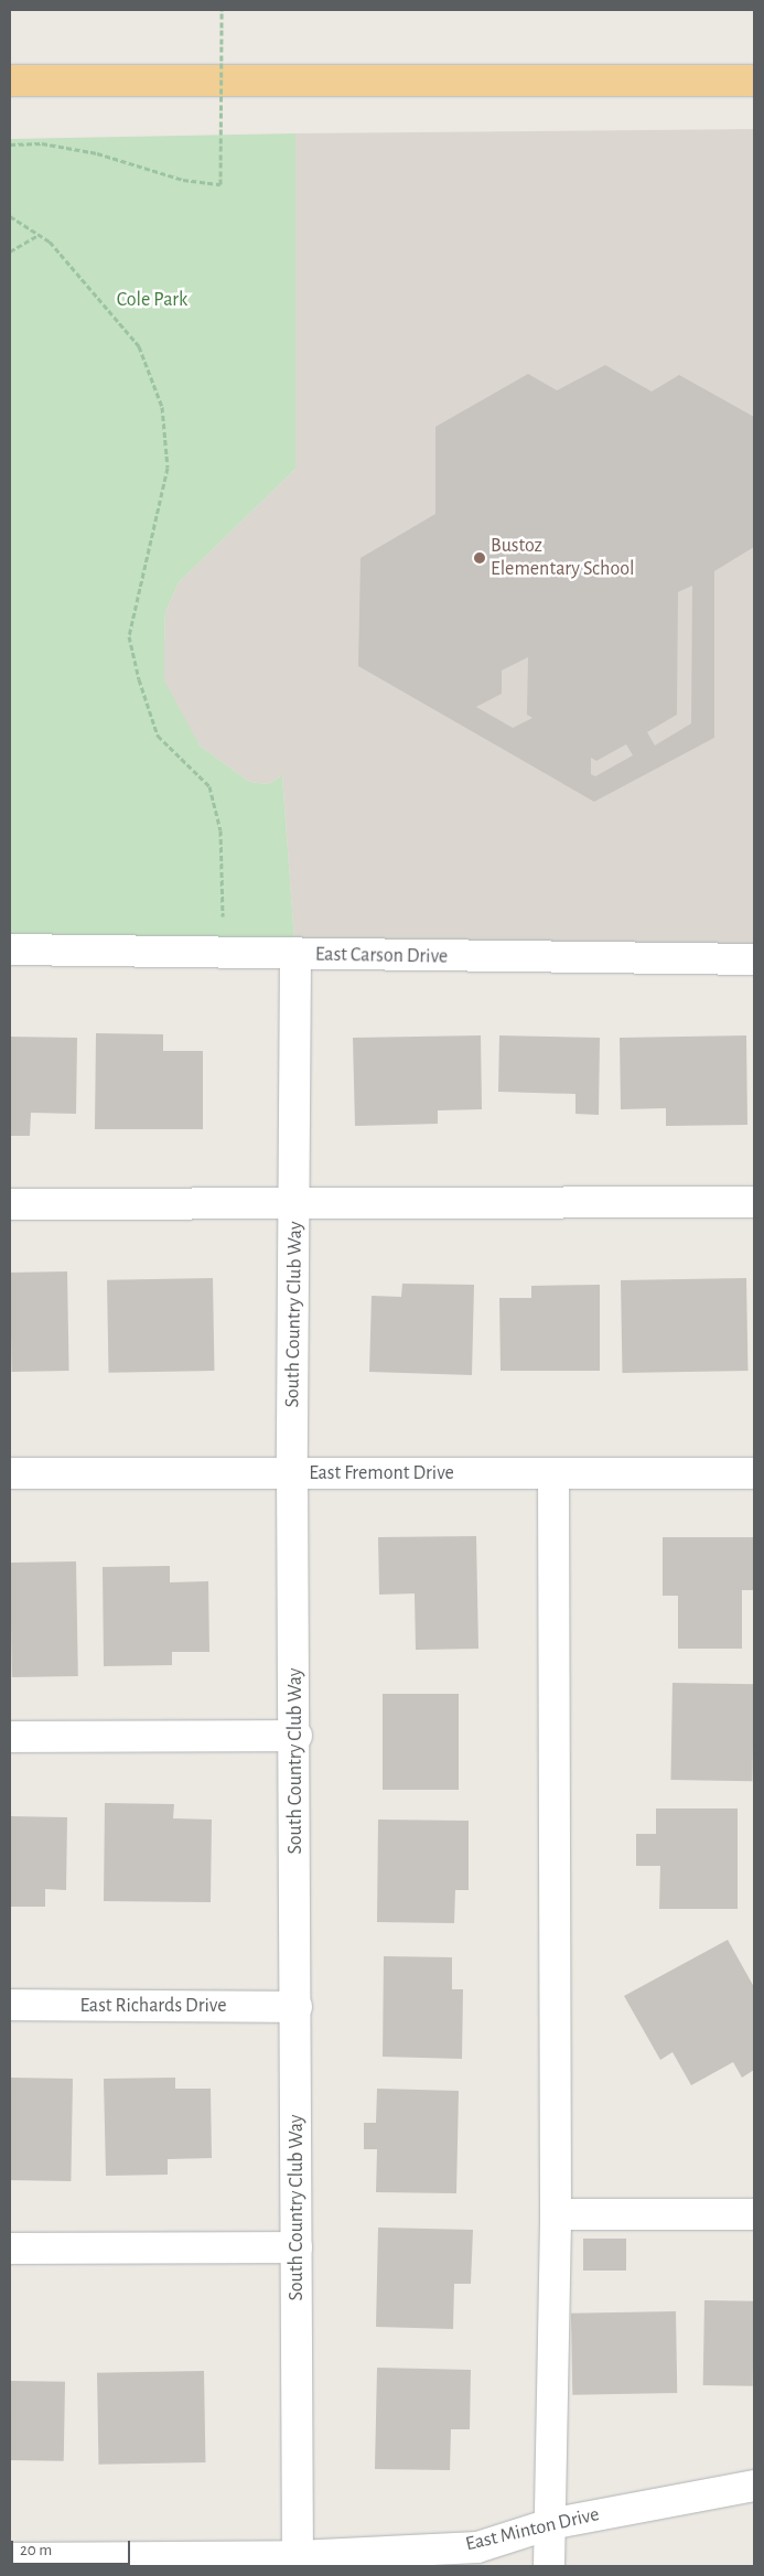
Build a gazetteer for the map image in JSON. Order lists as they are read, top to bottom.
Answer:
{
  "streets": {
    "street": [
      "East Carson Drive",
      "South Country Club Way",
      "East Fremont Drive",
      "East Richards Drive",
      "East Minton Drive"
    ]
  },
  "crossings": [
    ["East Carson Drive", "South Country Club Way"],
    ["South Country Club Way", "East Fremont Drive"],
    ["South Country Club Way", "East Richards Drive"],
    ["South Country Club Way", "East Minton Drive"]
  ],
  "parks": ["Cole Park"],
  "places": ["Bustoz Elementary School"],
  "scale_bar": "20 m"
}
